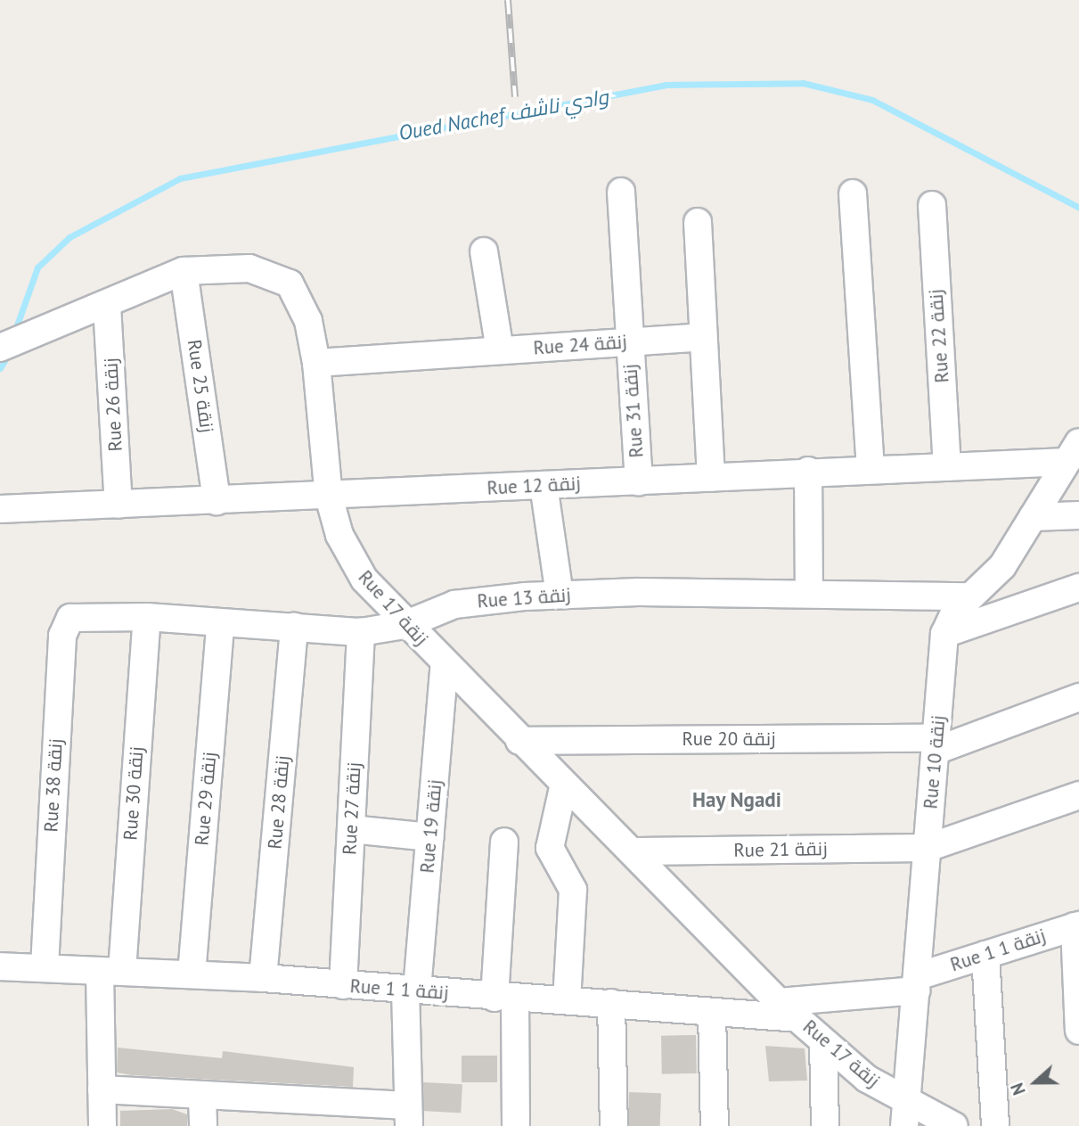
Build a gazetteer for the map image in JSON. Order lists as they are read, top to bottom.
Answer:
{
  "streets": {
    "street": [
      "Rue 22 زنقة",
      "Rue 24 زنقة",
      "Rue 25 زنقة",
      "Rue 26 زنقة",
      "Rue 31 زنقة",
      "Rue 12 زنقة",
      "Rue 13 زنقة",
      "Rue 17 زنقة",
      "Rue 20 زنقة",
      "Rue 10 زنقة",
      "Rue 38 زنقة",
      "Rue 30 زنقة",
      "Rue 29 زنقة",
      "Rue 28 زنقة",
      "Rue 27 زنقة",
      "Rue 19 زنقة",
      "Rue 21 زنقة",
      "Rue 1 زنقة 1"
    ]
  },
  "crossings": [
    ["Rue 22 زنقة", "Rue 12 زنقة"],
    ["Rue 24 زنقة", "Rue 31 زنقة"],
    ["Rue 24 زنقة", "Rue 17 زنقة"],
    ["Rue 25 زنقة", "Rue 12 زنقة"],
    ["Rue 25 زنقة", "Rue 17 زنقة"],
    ["Rue 26 زنقة", "Rue 12 زنقة"],
    ["Rue 26 زنقة", "Rue 17 زنقة"],
    ["Rue 31 زنقة", "Rue 12 زنقة"],
    ["Rue 12 زنقة", "Rue 17 زنقة"],
    ["Rue 13 زنقة", "Rue 17 زنقة"],
    ["Rue 13 زنقة", "Rue 38 زنقة"],
    ["Rue 13 زنقة", "Rue 30 زنقة"],
    ["Rue 13 زنقة", "Rue 29 زنقة"],
    ["Rue 13 زنقة", "Rue 28 زنقة"],
    ["Rue 13 زنقة", "Rue 27 زنقة"],
    ["Rue 17 زنقة", "Rue 20 زنقة"],
    ["Rue 17 زنقة", "Rue 10 زنقة"],
    ["Rue 17 زنقة", "Rue 19 زنقة"],
    ["Rue 17 زنقة", "Rue 21 زنقة"],
    ["Rue 17 زنقة", "Rue 1 زنقة 1"],
    ["Rue 20 زنقة", "Rue 10 زنقة"],
    ["Rue 10 زنقة", "Rue 21 زنقة"],
    ["Rue 10 زنقة", "Rue 1 زنقة 1"],
    ["Rue 38 زنقة", "Rue 1 زنقة 1"],
    ["Rue 30 زنقة", "Rue 1 زنقة 1"],
    ["Rue 29 زنقة", "Rue 1 زنقة 1"],
    ["Rue 28 زنقة", "Rue 1 زنقة 1"],
    ["Rue 27 زنقة", "Rue 1 زنقة 1"],
    ["Rue 19 زنقة", "Rue 1 زنقة 1"]
  ],
  "districts": ["Hay Ngadi"],
  "water": ["Oued Nachef وادي ناشف"],
  "north": "left"
}
